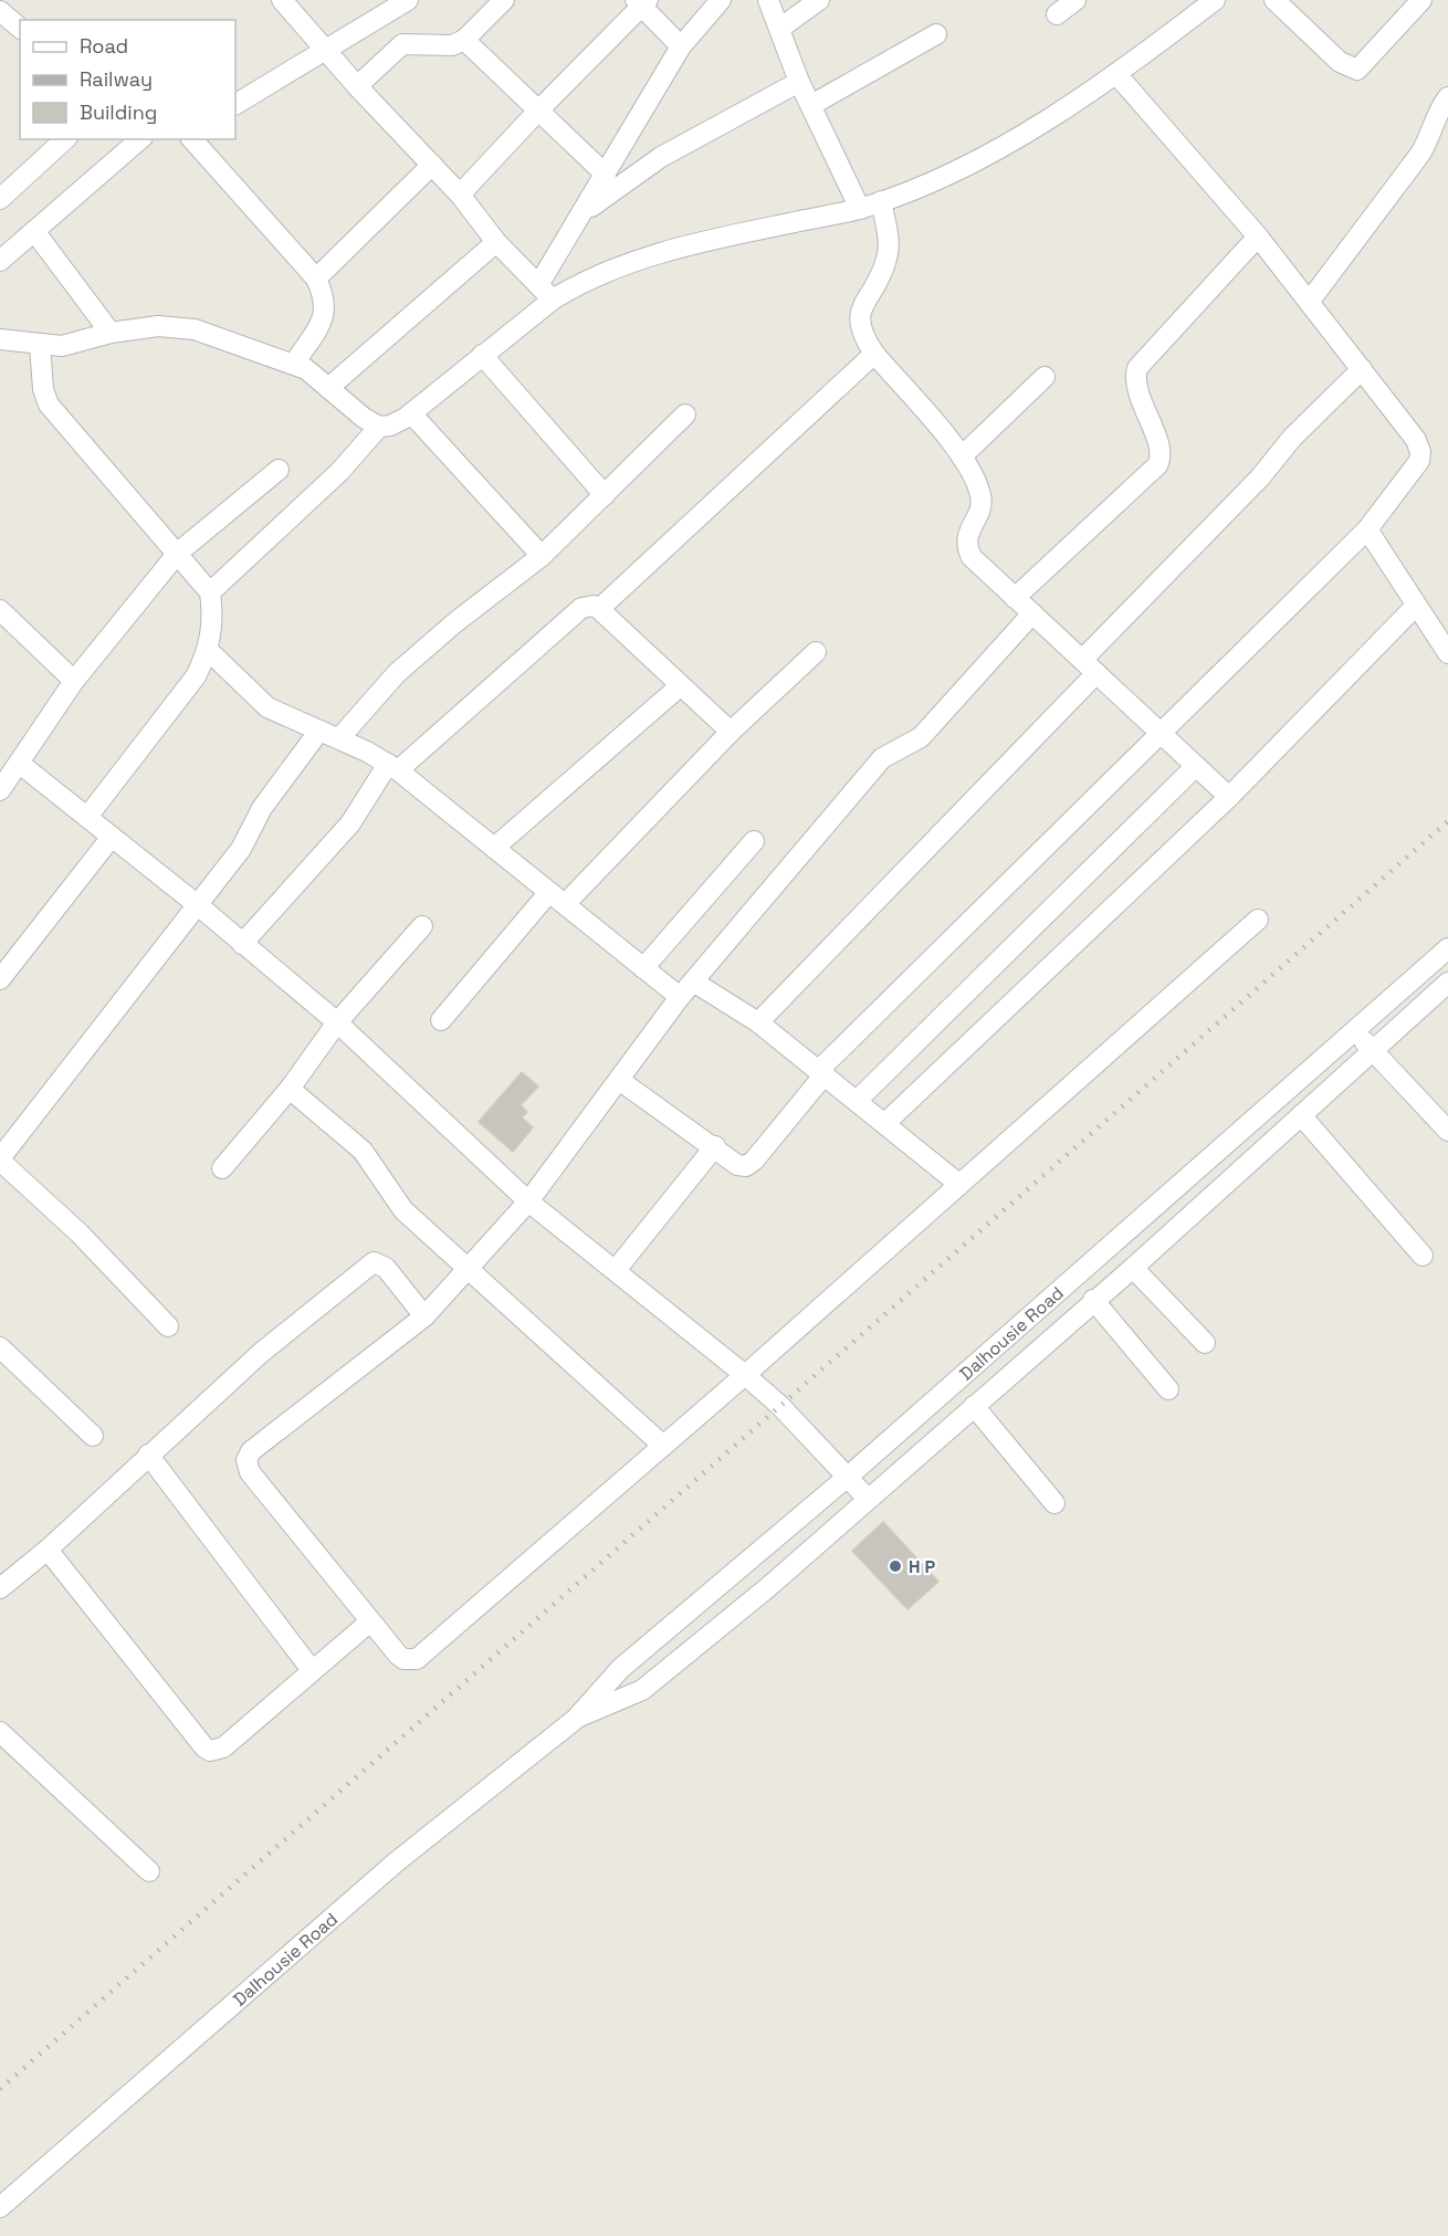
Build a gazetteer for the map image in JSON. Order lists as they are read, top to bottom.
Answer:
{
  "streets": {
    "street": ["Dalhousie Road"]
  },
  "places": ["H P"],
  "legend": ["Road", "Railway", "Building"]
}
